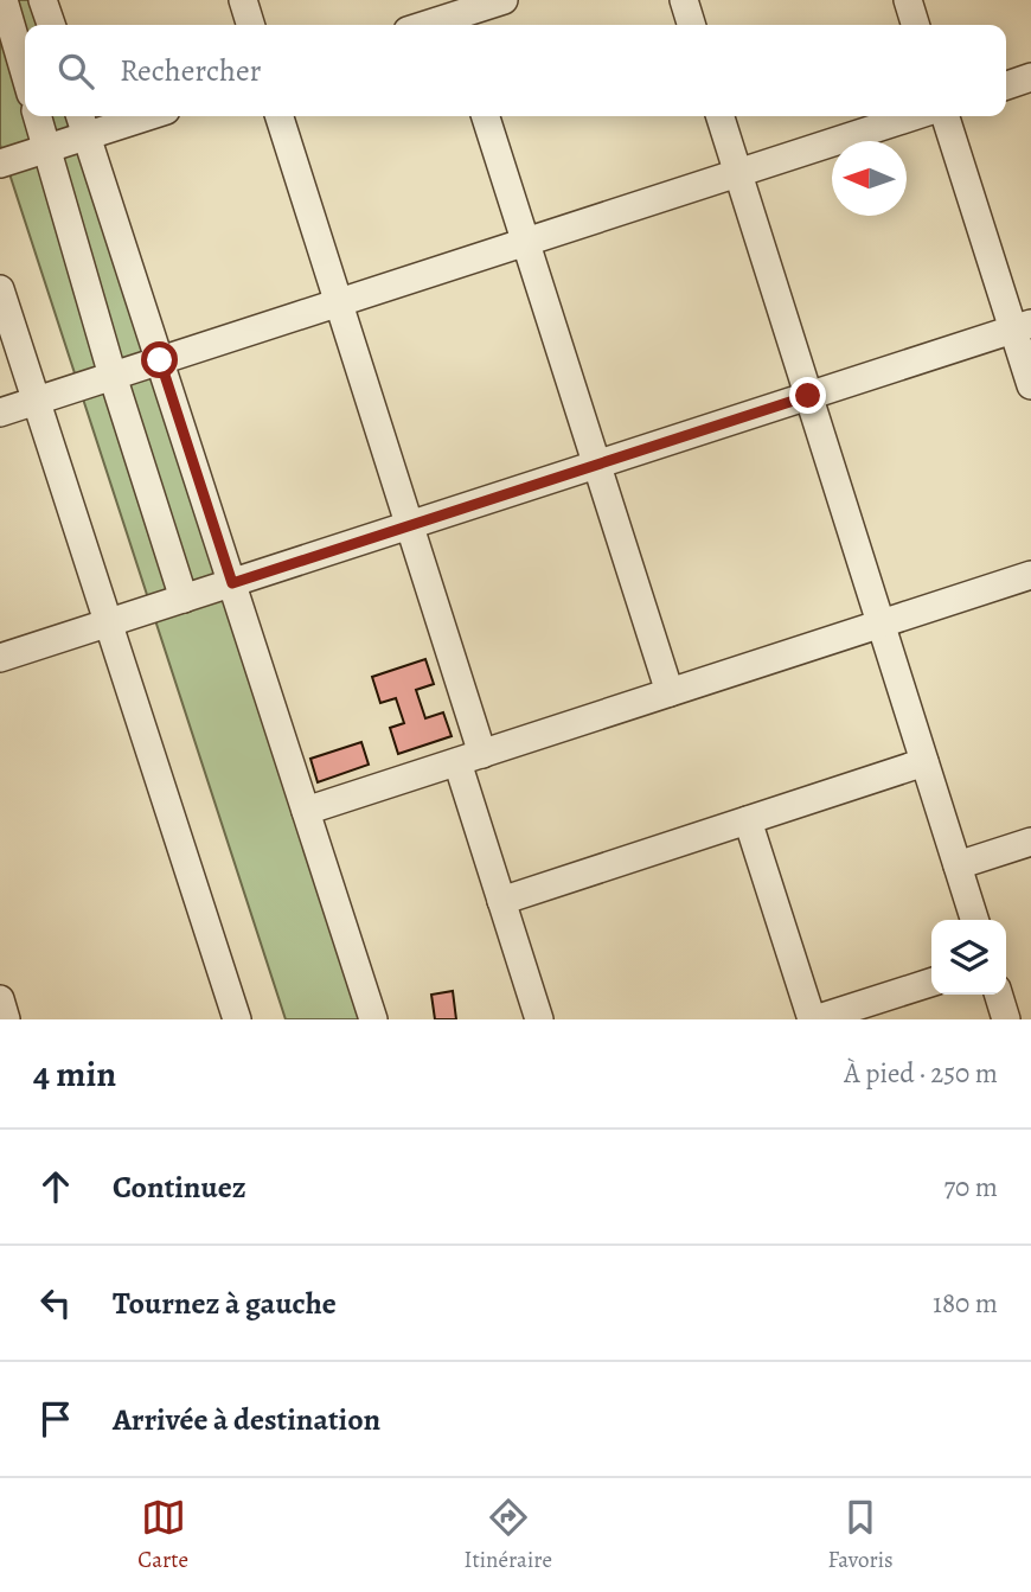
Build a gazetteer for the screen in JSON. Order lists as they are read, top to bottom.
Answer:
{
  "north": "left",
  "page": {
    "search": "Rechercher",
    "heading": ["4 min", "À pied · 250 m"],
    "list": [
      ["Continuez", "70 m"],
      ["Tournez à gauche", "180 m"],
      "Arrivée à destination"
    ],
    "nav": ["Carte", "Itinéraire", "Favoris"]
  }
}
